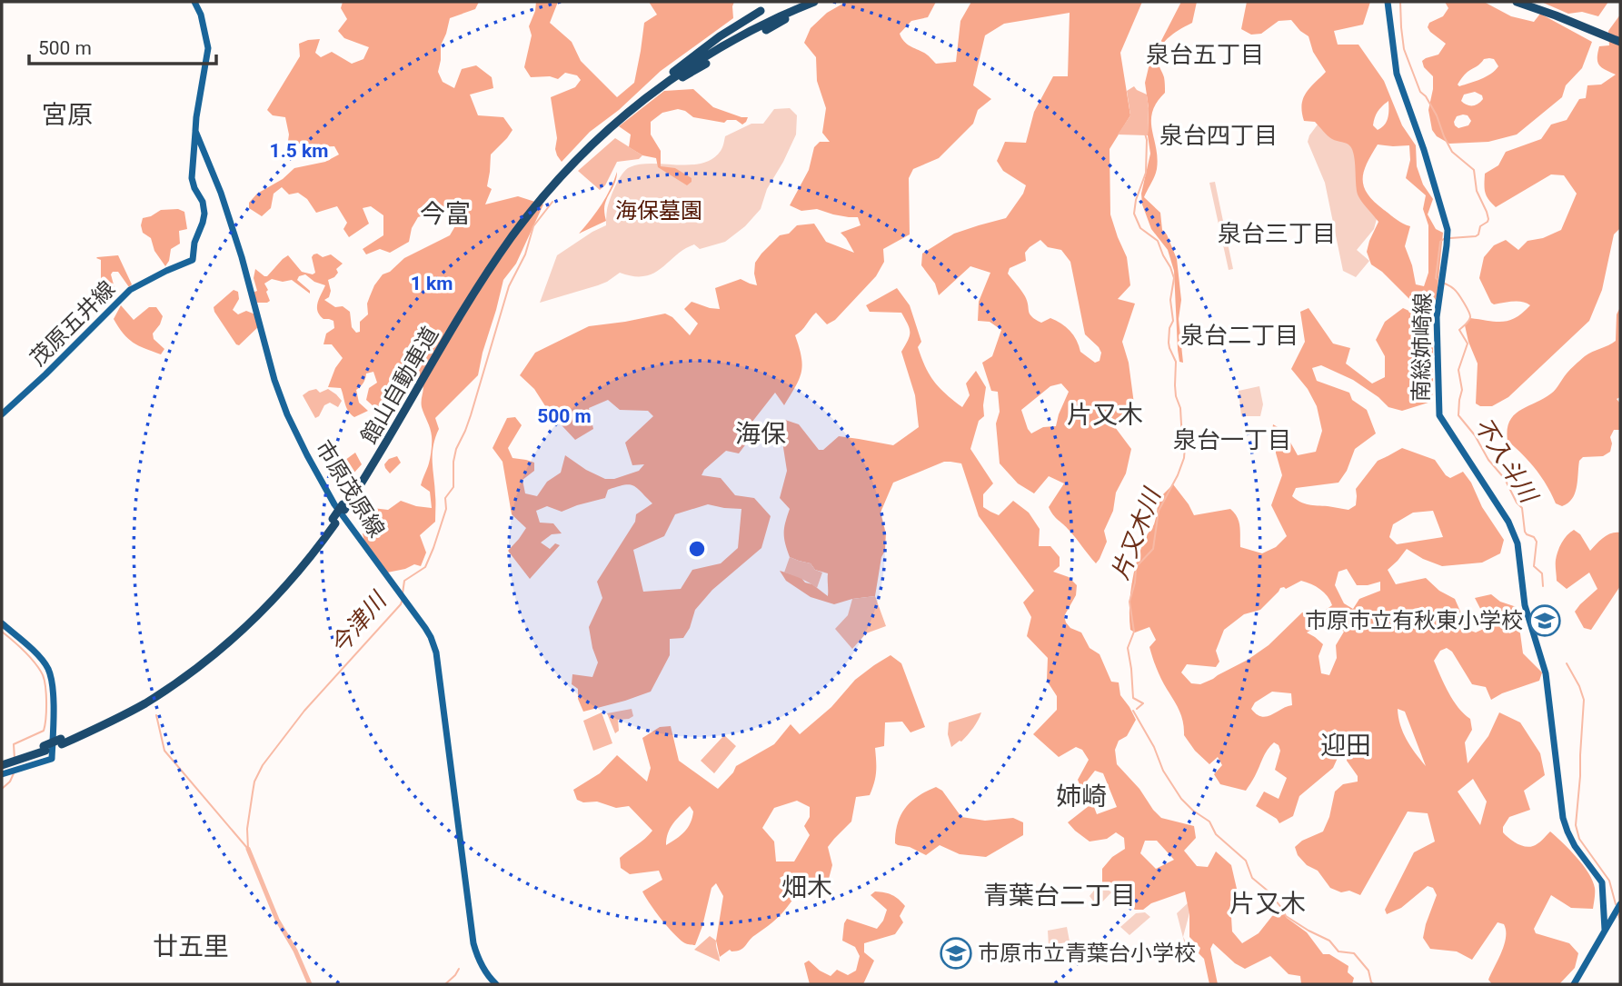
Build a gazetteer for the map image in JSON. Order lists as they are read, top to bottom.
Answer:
{
  "streets": {
    "highway": ["館山自動車道"],
    "main road": ["茂原五井線", "南総姉崎線", "市原茂原線"]
  },
  "crossings": [
    ["茂原五井線", "市原茂原線"]
  ],
  "districts": [
    "泉台五丁目",
    "宮原",
    "泉台四丁目",
    "今富",
    "泉台三丁目",
    "泉台二丁目",
    "片又木",
    "海保",
    "泉台一丁目",
    "迎田",
    "姉崎",
    "畑木",
    "青葉台二丁目",
    "片又木",
    "廿五里"
  ],
  "water": ["不入斗川", "片又木川", "今津川"],
  "parks": ["海保墓園"],
  "places": {
    "school or university": ["市原市立有秋東小学校", "市原市立青葉台小学校"]
  },
  "scale_bar": "500 m",
  "rings": ["1.5 km", "1 km", "500 m"]
}
